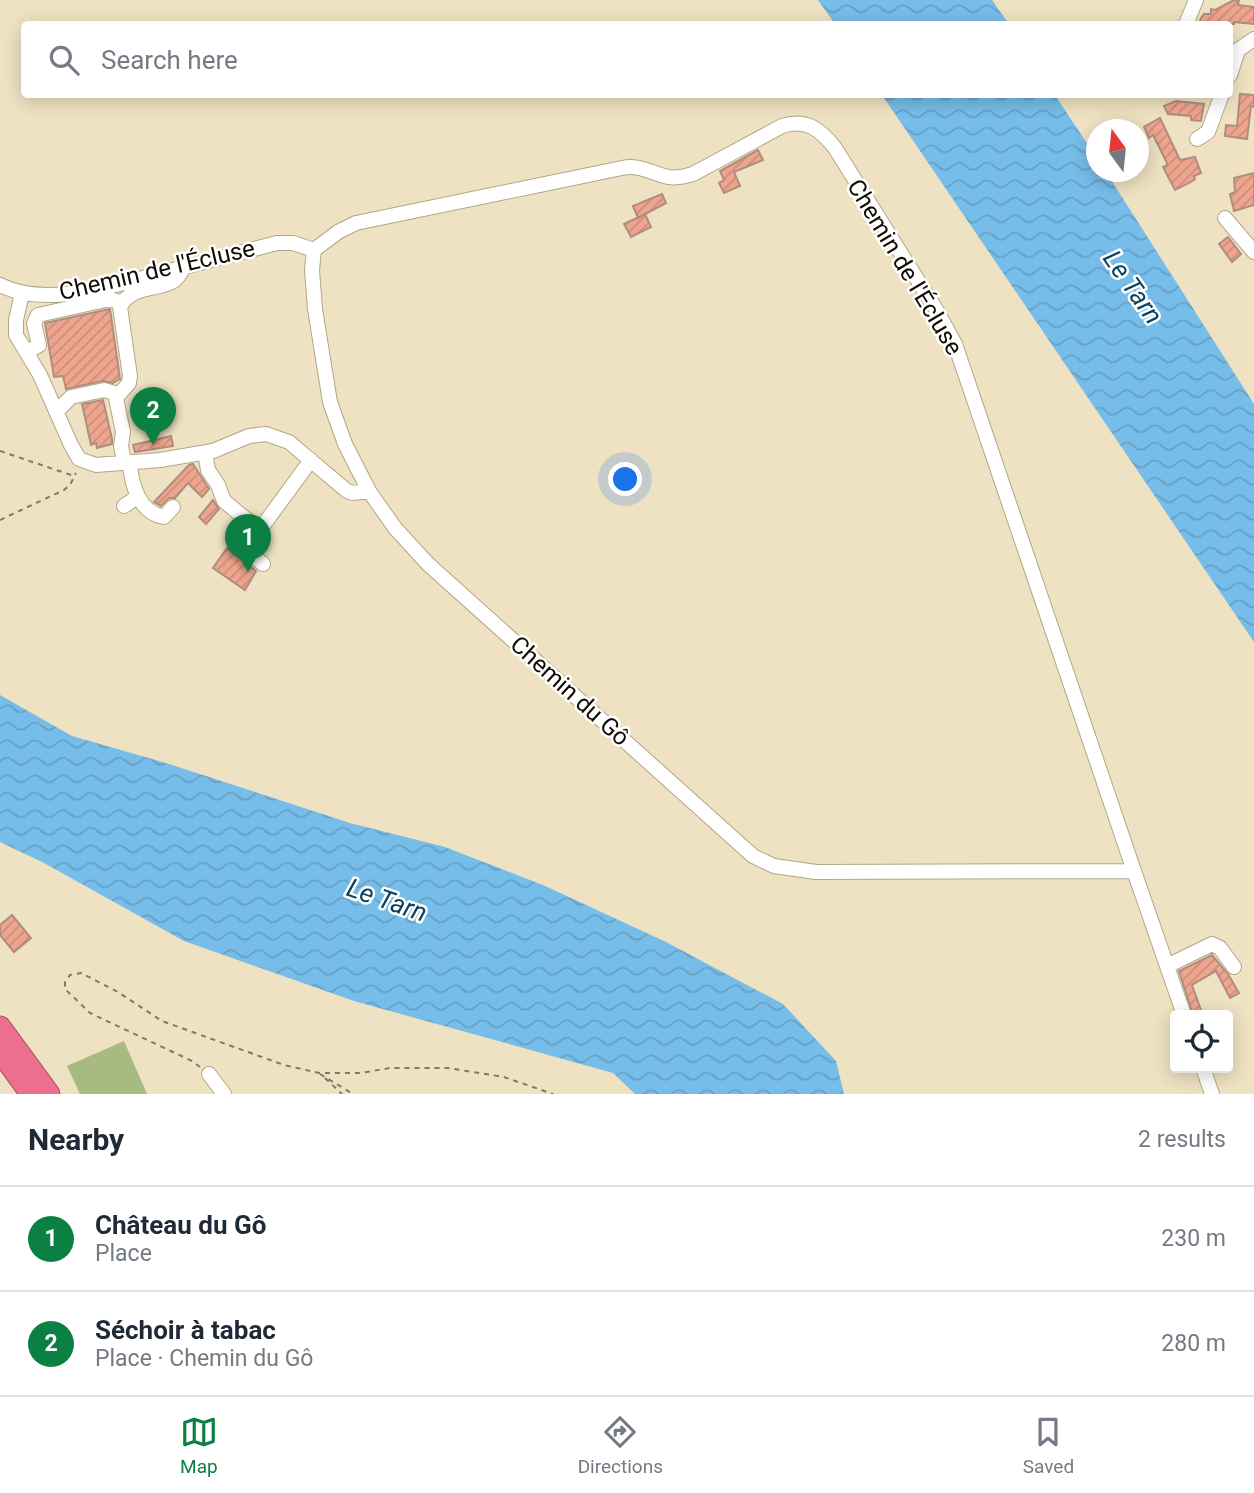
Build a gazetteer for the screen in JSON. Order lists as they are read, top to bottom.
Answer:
{
  "streets": {
    "street": ["Chemin de l'Écluse", "Chemin du Gô"]
  },
  "crossings": [
    ["Chemin de l'Écluse", "Chemin du Gô"]
  ],
  "water": ["Le Tarn"],
  "north": "top",
  "page": {
    "search": "Search here",
    "pins": ["2", "1"],
    "heading": ["Nearby", "2 results"],
    "list": [
      {
        "mark": "1",
        "name": "Château du Gô",
        "note": "Place",
        "value": "230 m"
      },
      {
        "mark": "2",
        "name": "Séchoir à tabac",
        "note": "Place · Chemin du Gô",
        "value": "280 m"
      }
    ],
    "nav": ["Map", "Directions", "Saved"]
  }
}
